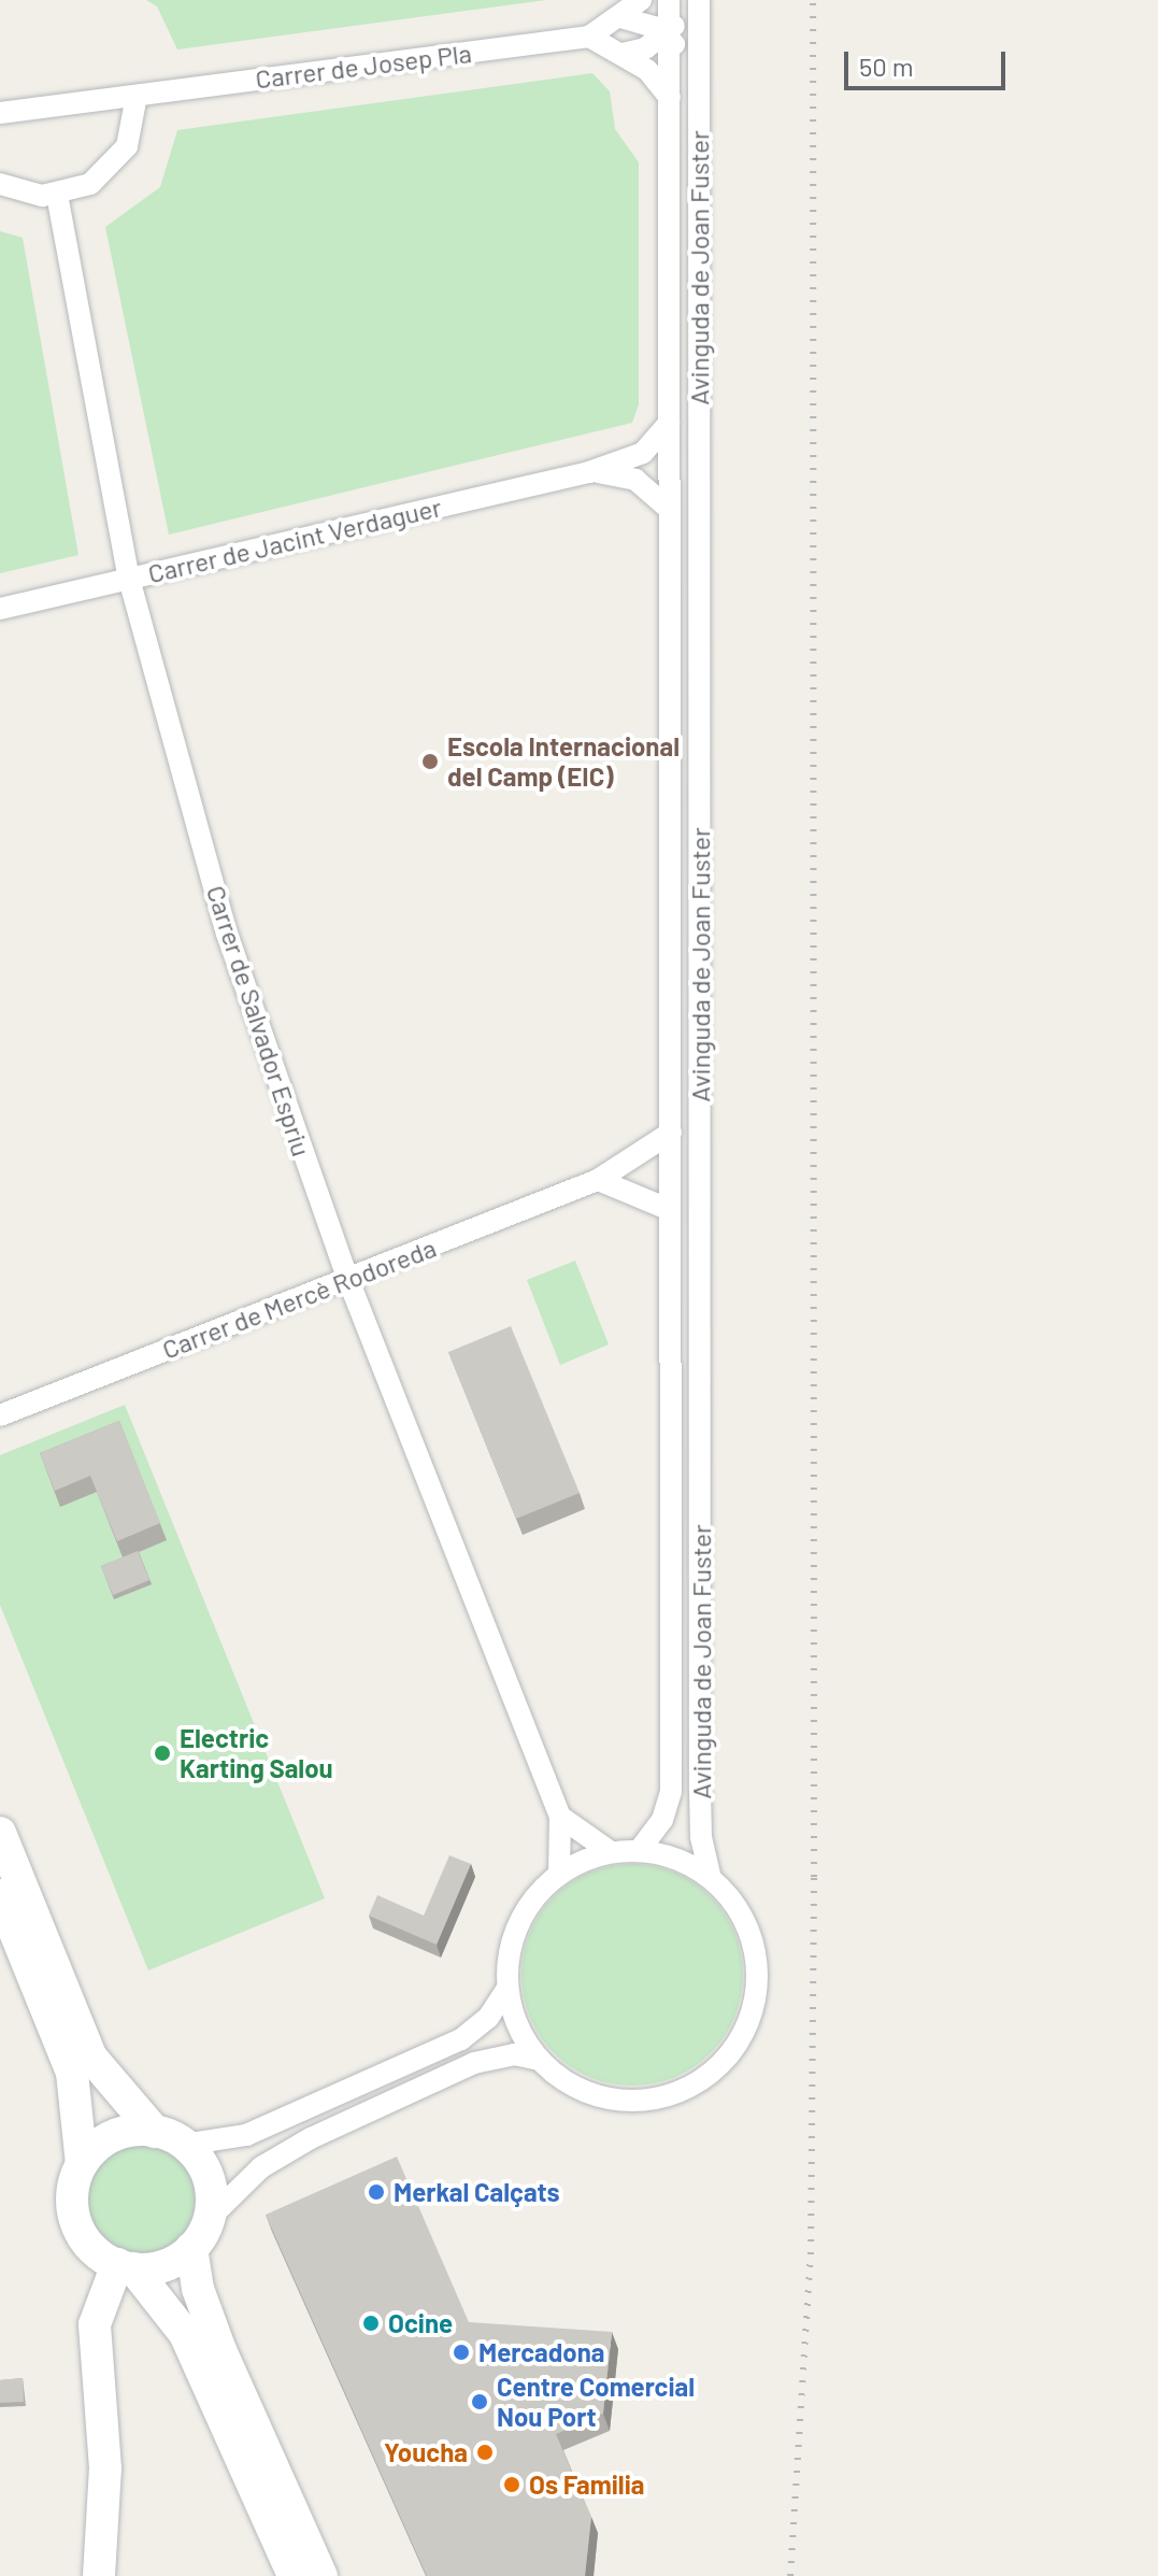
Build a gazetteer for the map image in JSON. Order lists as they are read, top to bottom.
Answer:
{
  "streets": {
    "street": [
      "Carrer de Josep Pla",
      "Avinguda de Joan Fuster",
      "Carrer de Jacint Verdaguer",
      "Carrer de Salvador Espriu",
      "Carrer de Mercè Rodoreda"
    ]
  },
  "crossings": [
    ["Avinguda de Joan Fuster", "Carrer de Jacint Verdaguer"],
    ["Avinguda de Joan Fuster", "Carrer de Salvador Espriu"],
    ["Avinguda de Joan Fuster", "Carrer de Mercè Rodoreda"],
    ["Carrer de Jacint Verdaguer", "Carrer de Salvador Espriu"],
    ["Carrer de Salvador Espriu", "Carrer de Mercè Rodoreda"]
  ],
  "places": [
    "Escola Internacional del Camp (EIC)",
    "Electric Karting Salou",
    "Merkal Calçats",
    "Ocine",
    "Mercadona",
    "Centre Comercial Nou Port",
    "Youcha",
    "Os Familia"
  ],
  "scale_bar": "50 m"
}
